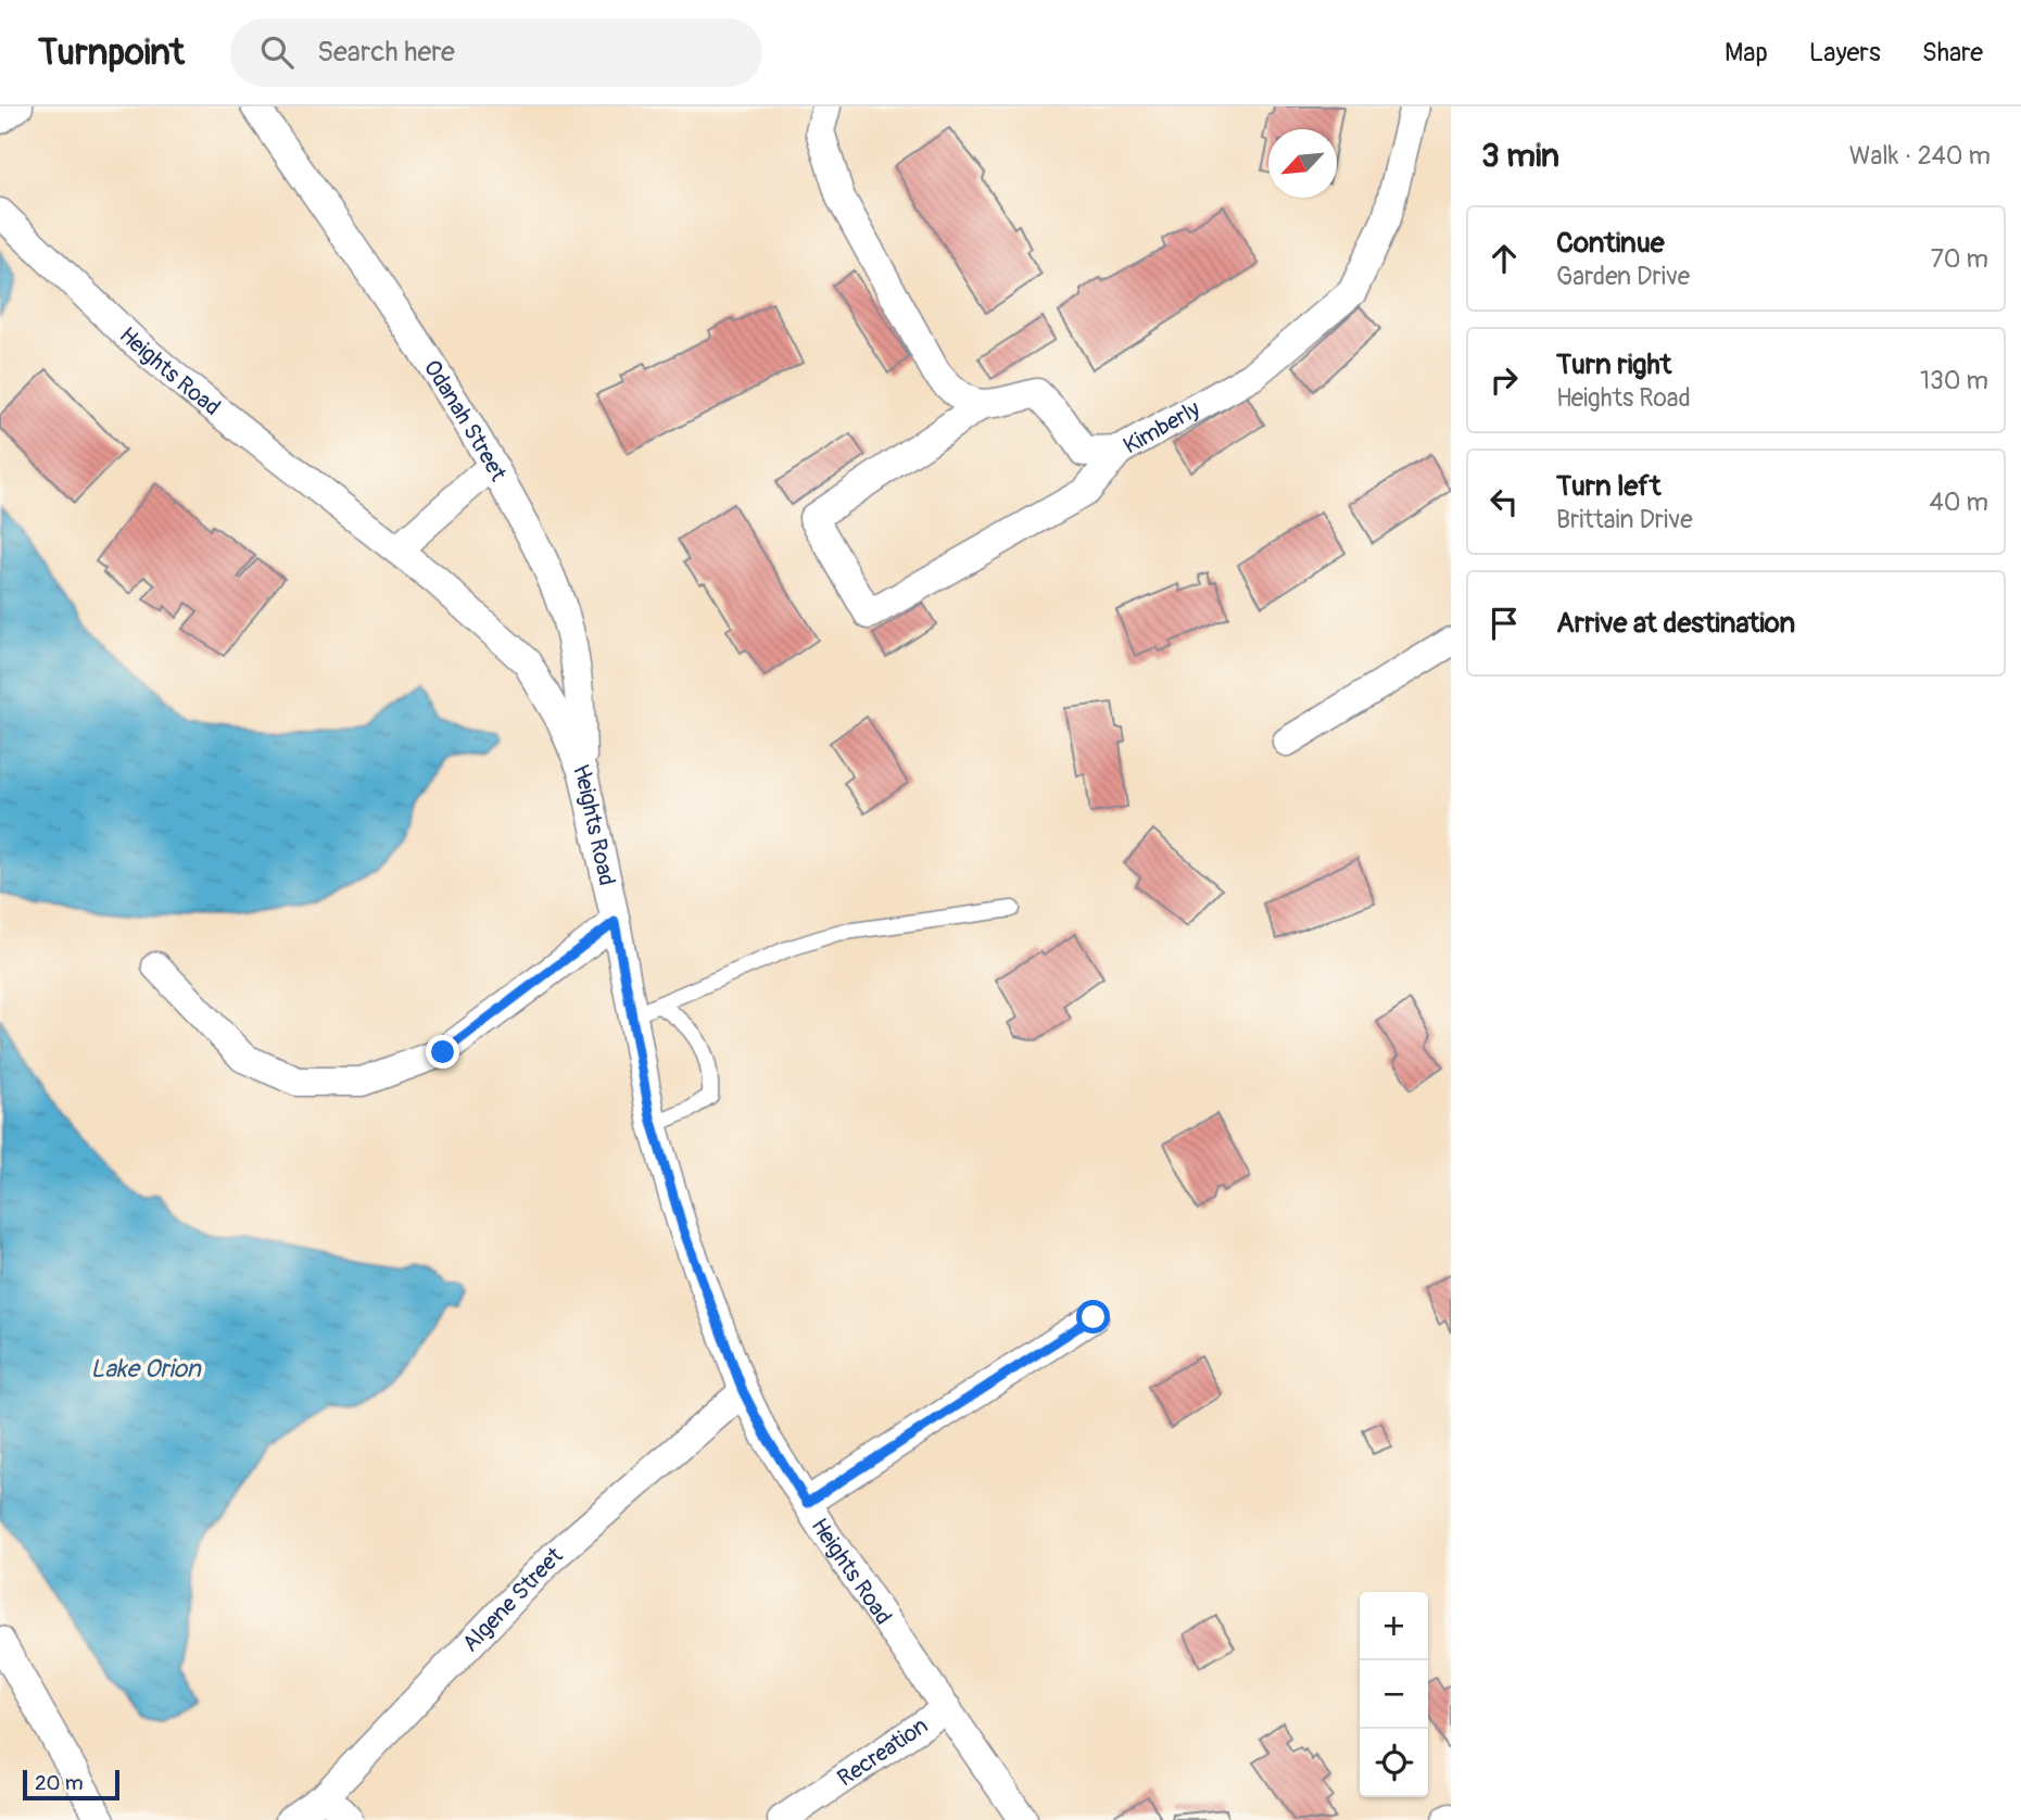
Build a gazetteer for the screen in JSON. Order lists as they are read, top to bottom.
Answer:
{
  "streets": {
    "street": [
      "Heights Road",
      "Odanah Street",
      "Kimberly",
      "Algene Street",
      "Recreation"
    ]
  },
  "crossings": [
    ["Heights Road", "Odanah Street"],
    ["Heights Road", "Algene Street"],
    ["Heights Road", "Recreation"]
  ],
  "water": ["Lake Orion"],
  "scale_bar": "20 m",
  "north": "bottom left",
  "page": {
    "header": "Turnpoint",
    "search": "Search here",
    "nav": ["Map", "Layers", "Share"],
    "heading": ["3 min", "Walk · 240 m"],
    "list": [
      ["Continue", "Garden Drive", "70 m"],
      ["Turn right", "Heights Road", "130 m"],
      ["Turn left", "Brittain Drive", "40 m"],
      "Arrive at destination"
    ],
    "map_buttons": ["+", "−"],
    "scale": "20 m"
  }
}
